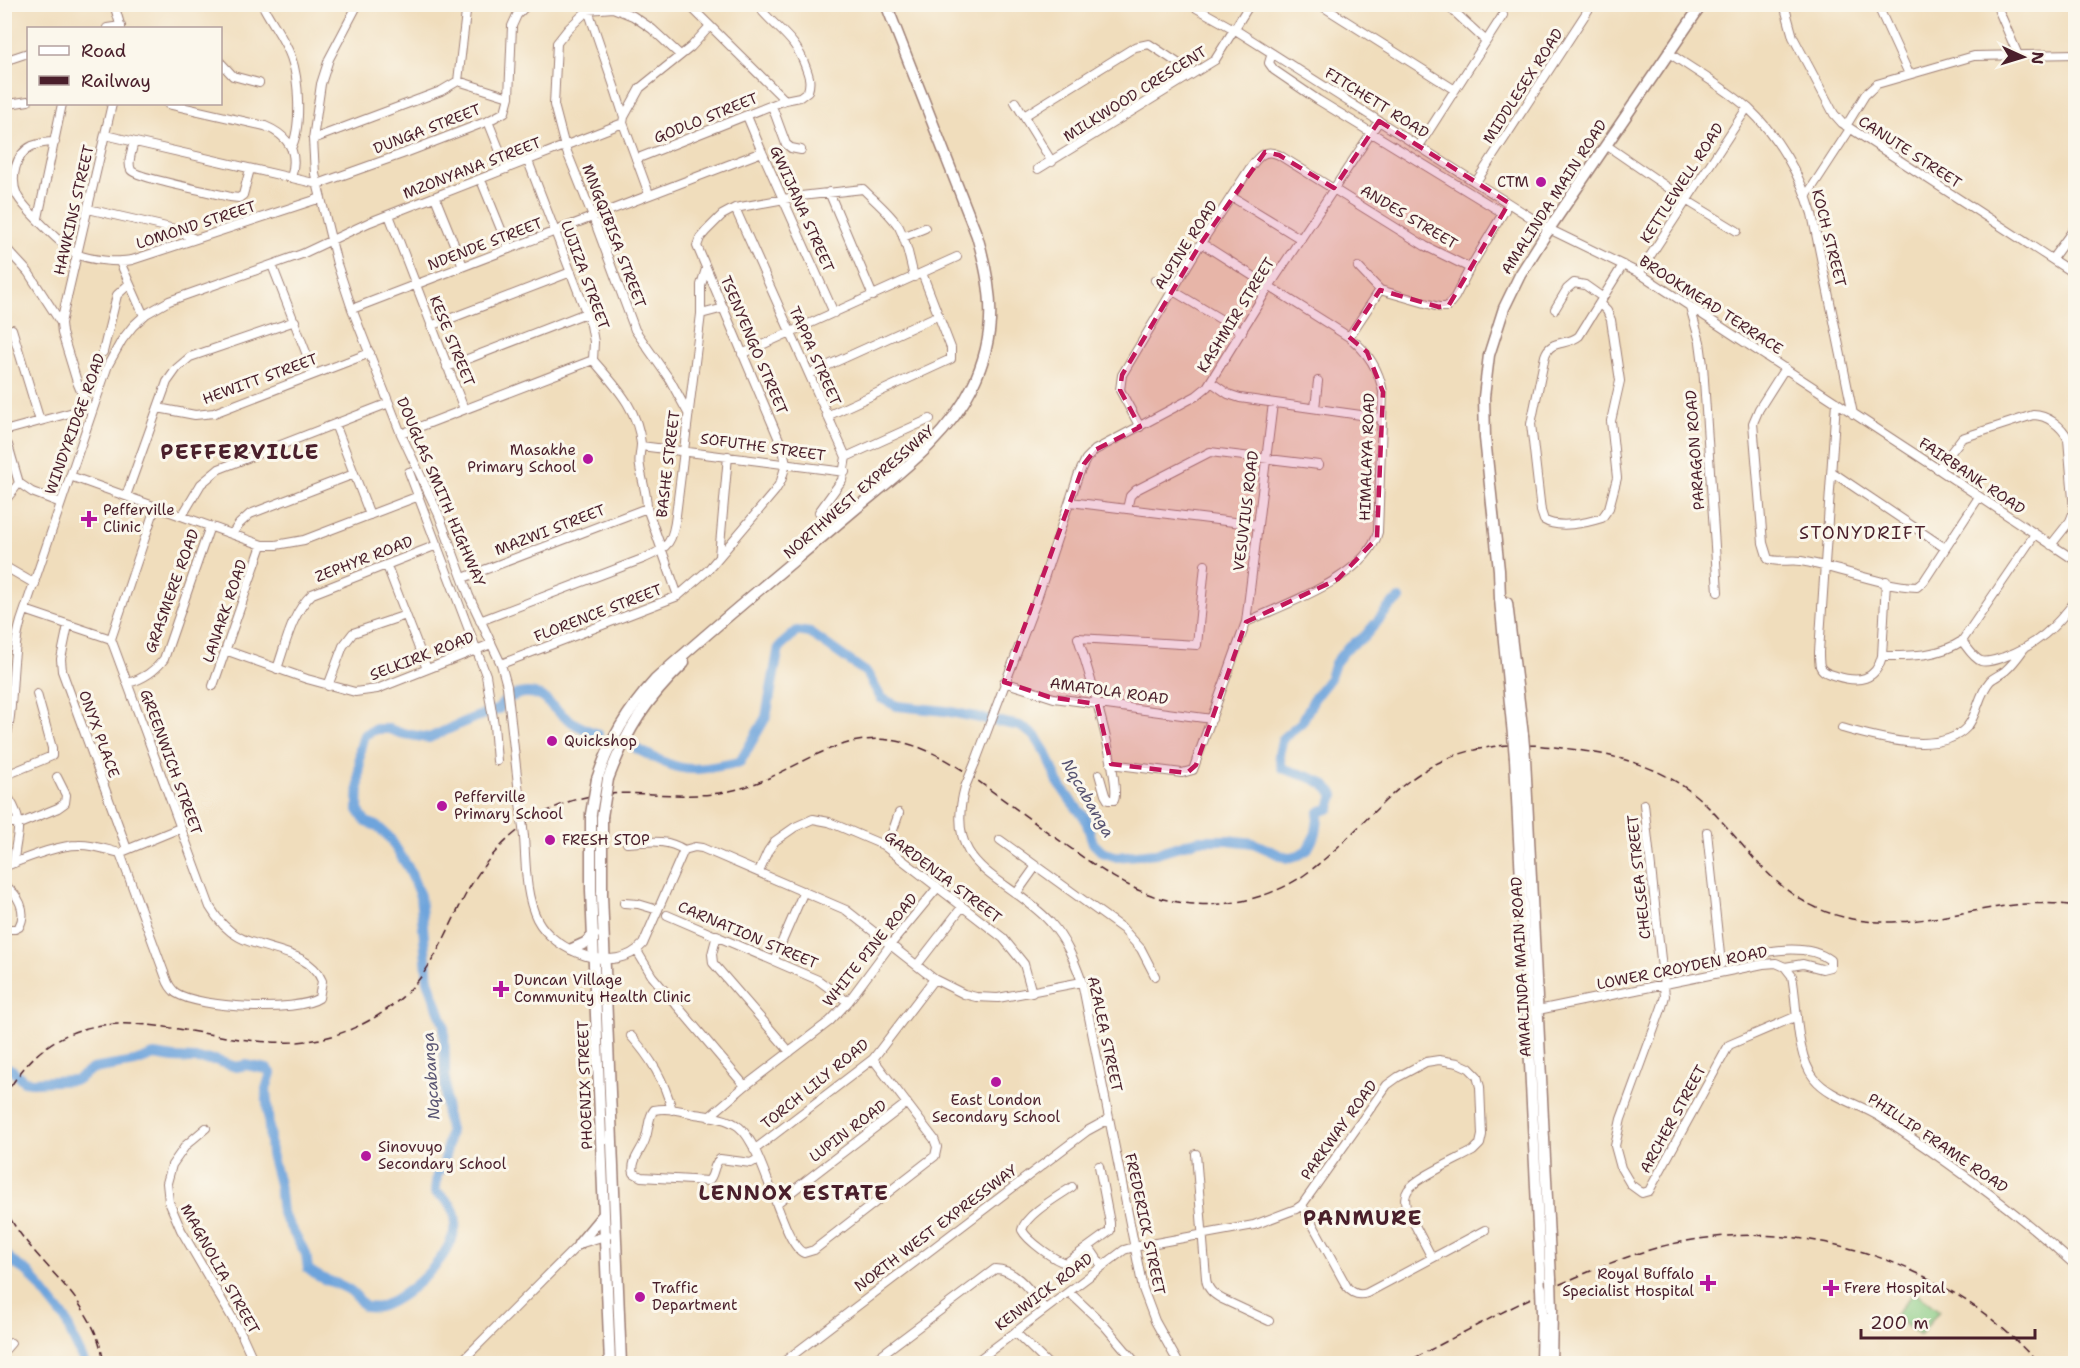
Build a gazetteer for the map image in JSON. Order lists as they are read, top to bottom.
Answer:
{
  "streets": {
    "main road": ["AMALINDA MAIN ROAD", "NORTHWEST EXPRESSWAY", "PHOENIX STREET"],
    "street": [
      "MIDDLESEX ROAD",
      "MILKWOOD CRESCENT",
      "FITCHETT ROAD",
      "GODLO STREET",
      "DUNGA STREET",
      "CANUTE STREET",
      "MZONYANA STREET",
      "KETTLEWELL ROAD",
      "GWIJANA STREET",
      "HAWKINS STREET",
      "ANDES STREET",
      "LOMOND STREET",
      "MNGQIBISA STREET",
      "KOCH STREET",
      "NDENDE STREET",
      "ALPINE ROAD",
      "LUJIZA STREET",
      "BROOKMEAD TERRACE",
      "KASHMIR STREET",
      "KESE STREET",
      "TSENYENGO STREET",
      "TAPPA STREET",
      "HEWITT STREET",
      "WINDYRIDGE ROAD",
      "SOFUTHE STREET",
      "PARAGON ROAD",
      "HIMALAYA ROAD",
      "BASHE STREET",
      "FAIRBANK ROAD",
      "DOUGLAS SMITH HIGHWAY",
      "VESUVIUS ROAD",
      "MAZWI STREET",
      "ZEPHYR ROAD",
      "GRASMERE ROAD",
      "LANARK ROAD",
      "FLORENCE STREET",
      "SELKIRK ROAD",
      "AMATOLA ROAD",
      "ONYX PLACE",
      "GREENWICH STREET",
      "GARDENIA STREET",
      "CHELSEA STREET",
      "CARNATION STREET",
      "WHITE PINE ROAD",
      "LOWER CROYDEN ROAD",
      "AZALEA STREET",
      "TORCH LILY ROAD",
      "ARCHER STREET",
      "PARKWAY ROAD",
      "LUPIN ROAD",
      "PHILLIP FRAME ROAD",
      "FREDERICK STREET",
      "NORTH WEST EXPRESSWAY",
      "MAGNOLIA STREET",
      "KENWICK ROAD"
    ]
  },
  "crossings": [
    ["MIDDLESEX ROAD", "FITCHETT ROAD"],
    ["MILKWOOD CRESCENT", "FITCHETT ROAD"],
    ["FITCHETT ROAD", "AMALINDA MAIN ROAD"],
    ["FITCHETT ROAD", "BROOKMEAD TERRACE"],
    ["FITCHETT ROAD", "KASHMIR STREET"],
    ["GODLO STREET", "GWIJANA STREET"],
    ["DUNGA STREET", "DOUGLAS SMITH HIGHWAY"],
    ["MZONYANA STREET", "MNGQIBISA STREET"],
    ["MZONYANA STREET", "LUJIZA STREET"],
    ["MZONYANA STREET", "KESE STREET"],
    ["MZONYANA STREET", "WINDYRIDGE ROAD"],
    ["MZONYANA STREET", "DOUGLAS SMITH HIGHWAY"],
    ["KETTLEWELL ROAD", "KOCH STREET"],
    ["KETTLEWELL ROAD", "BROOKMEAD TERRACE"],
    ["AMALINDA MAIN ROAD", "KOCH STREET"],
    ["AMALINDA MAIN ROAD", "BROOKMEAD TERRACE"],
    ["AMALINDA MAIN ROAD", "LOWER CROYDEN ROAD"],
    ["GWIJANA STREET", "NDENDE STREET"],
    ["HAWKINS STREET", "LOMOND STREET"],
    ["ANDES STREET", "ALPINE ROAD"],
    ["ANDES STREET", "KASHMIR STREET"],
    ["LOMOND STREET", "DOUGLAS SMITH HIGHWAY"],
    ["MNGQIBISA STREET", "NDENDE STREET"],
    ["MNGQIBISA STREET", "BASHE STREET"],
    ["KOCH STREET", "BROOKMEAD TERRACE"],
    ["KOCH STREET", "FAIRBANK ROAD"],
    ["NDENDE STREET", "LUJIZA STREET"],
    ["NDENDE STREET", "KESE STREET"],
    ["NDENDE STREET", "DOUGLAS SMITH HIGHWAY"],
    ["ALPINE ROAD", "KASHMIR STREET"],
    ["ALPINE ROAD", "HIMALAYA ROAD"],
    ["BROOKMEAD TERRACE", "PARAGON ROAD"],
    ["BROOKMEAD TERRACE", "FAIRBANK ROAD"],
    ["KASHMIR STREET", "HIMALAYA ROAD"],
    ["KASHMIR STREET", "AMATOLA ROAD"],
    ["KASHMIR STREET", "AZALEA STREET"],
    ["TSENYENGO STREET", "TAPPA STREET"],
    ["TSENYENGO STREET", "SOFUTHE STREET"],
    ["TSENYENGO STREET", "BASHE STREET"],
    ["TSENYENGO STREET", "FLORENCE STREET"],
    ["TAPPA STREET", "SOFUTHE STREET"],
    ["HEWITT STREET", "DOUGLAS SMITH HIGHWAY"],
    ["WINDYRIDGE ROAD", "DOUGLAS SMITH HIGHWAY"],
    ["SOFUTHE STREET", "BASHE STREET"],
    ["SOFUTHE STREET", "FLORENCE STREET"],
    ["HIMALAYA ROAD", "VESUVIUS ROAD"],
    ["DOUGLAS SMITH HIGHWAY", "MAZWI STREET"],
    ["DOUGLAS SMITH HIGHWAY", "FLORENCE STREET"],
    ["DOUGLAS SMITH HIGHWAY", "SELKIRK ROAD"],
    ["DOUGLAS SMITH HIGHWAY", "PHOENIX STREET"],
    ["NORTHWEST EXPRESSWAY", "PHOENIX STREET"],
    ["ZEPHYR ROAD", "SELKIRK ROAD"],
    ["GRASMERE ROAD", "GREENWICH STREET"],
    ["LANARK ROAD", "SELKIRK ROAD"],
    ["AMATOLA ROAD", "AZALEA STREET"],
    ["ONYX PLACE", "GREENWICH STREET"],
    ["GARDENIA STREET", "WHITE PINE ROAD"],
    ["CHELSEA STREET", "LOWER CROYDEN ROAD"],
    ["CHELSEA STREET", "ARCHER STREET"],
    ["CARNATION STREET", "WHITE PINE ROAD"],
    ["LOWER CROYDEN ROAD", "ARCHER STREET"],
    ["LOWER CROYDEN ROAD", "PHILLIP FRAME ROAD"],
    ["AZALEA STREET", "FREDERICK STREET"],
    ["AZALEA STREET", "NORTH WEST EXPRESSWAY"],
    ["ARCHER STREET", "PHILLIP FRAME ROAD"],
    ["FREDERICK STREET", "NORTH WEST EXPRESSWAY"],
    ["FREDERICK STREET", "KENWICK ROAD"]
  ],
  "districts": [
    "PEFFERVILLE",
    "STONYDRIFT",
    "LENNOX ESTATE",
    "PANMURE"
  ],
  "water": ["Nqcabanga"],
  "places": {
    "other": [
      "CTM",
      "Masakhe Primary School",
      "Quickshop",
      "Pefferville Primary School",
      "FRESH STOP",
      "East London Secondary School",
      "Sinovuyo Secondary School",
      "Traffic Department"
    ],
    "health": [
      "Pefferville Clinic",
      "Duncan Village Community Health Clinic",
      "Royal Buffalo Specialist Hospital",
      "Frere Hospital"
    ]
  },
  "legend": ["Road", "Railway"],
  "scale_bar": "200 m",
  "north": "right"
}
